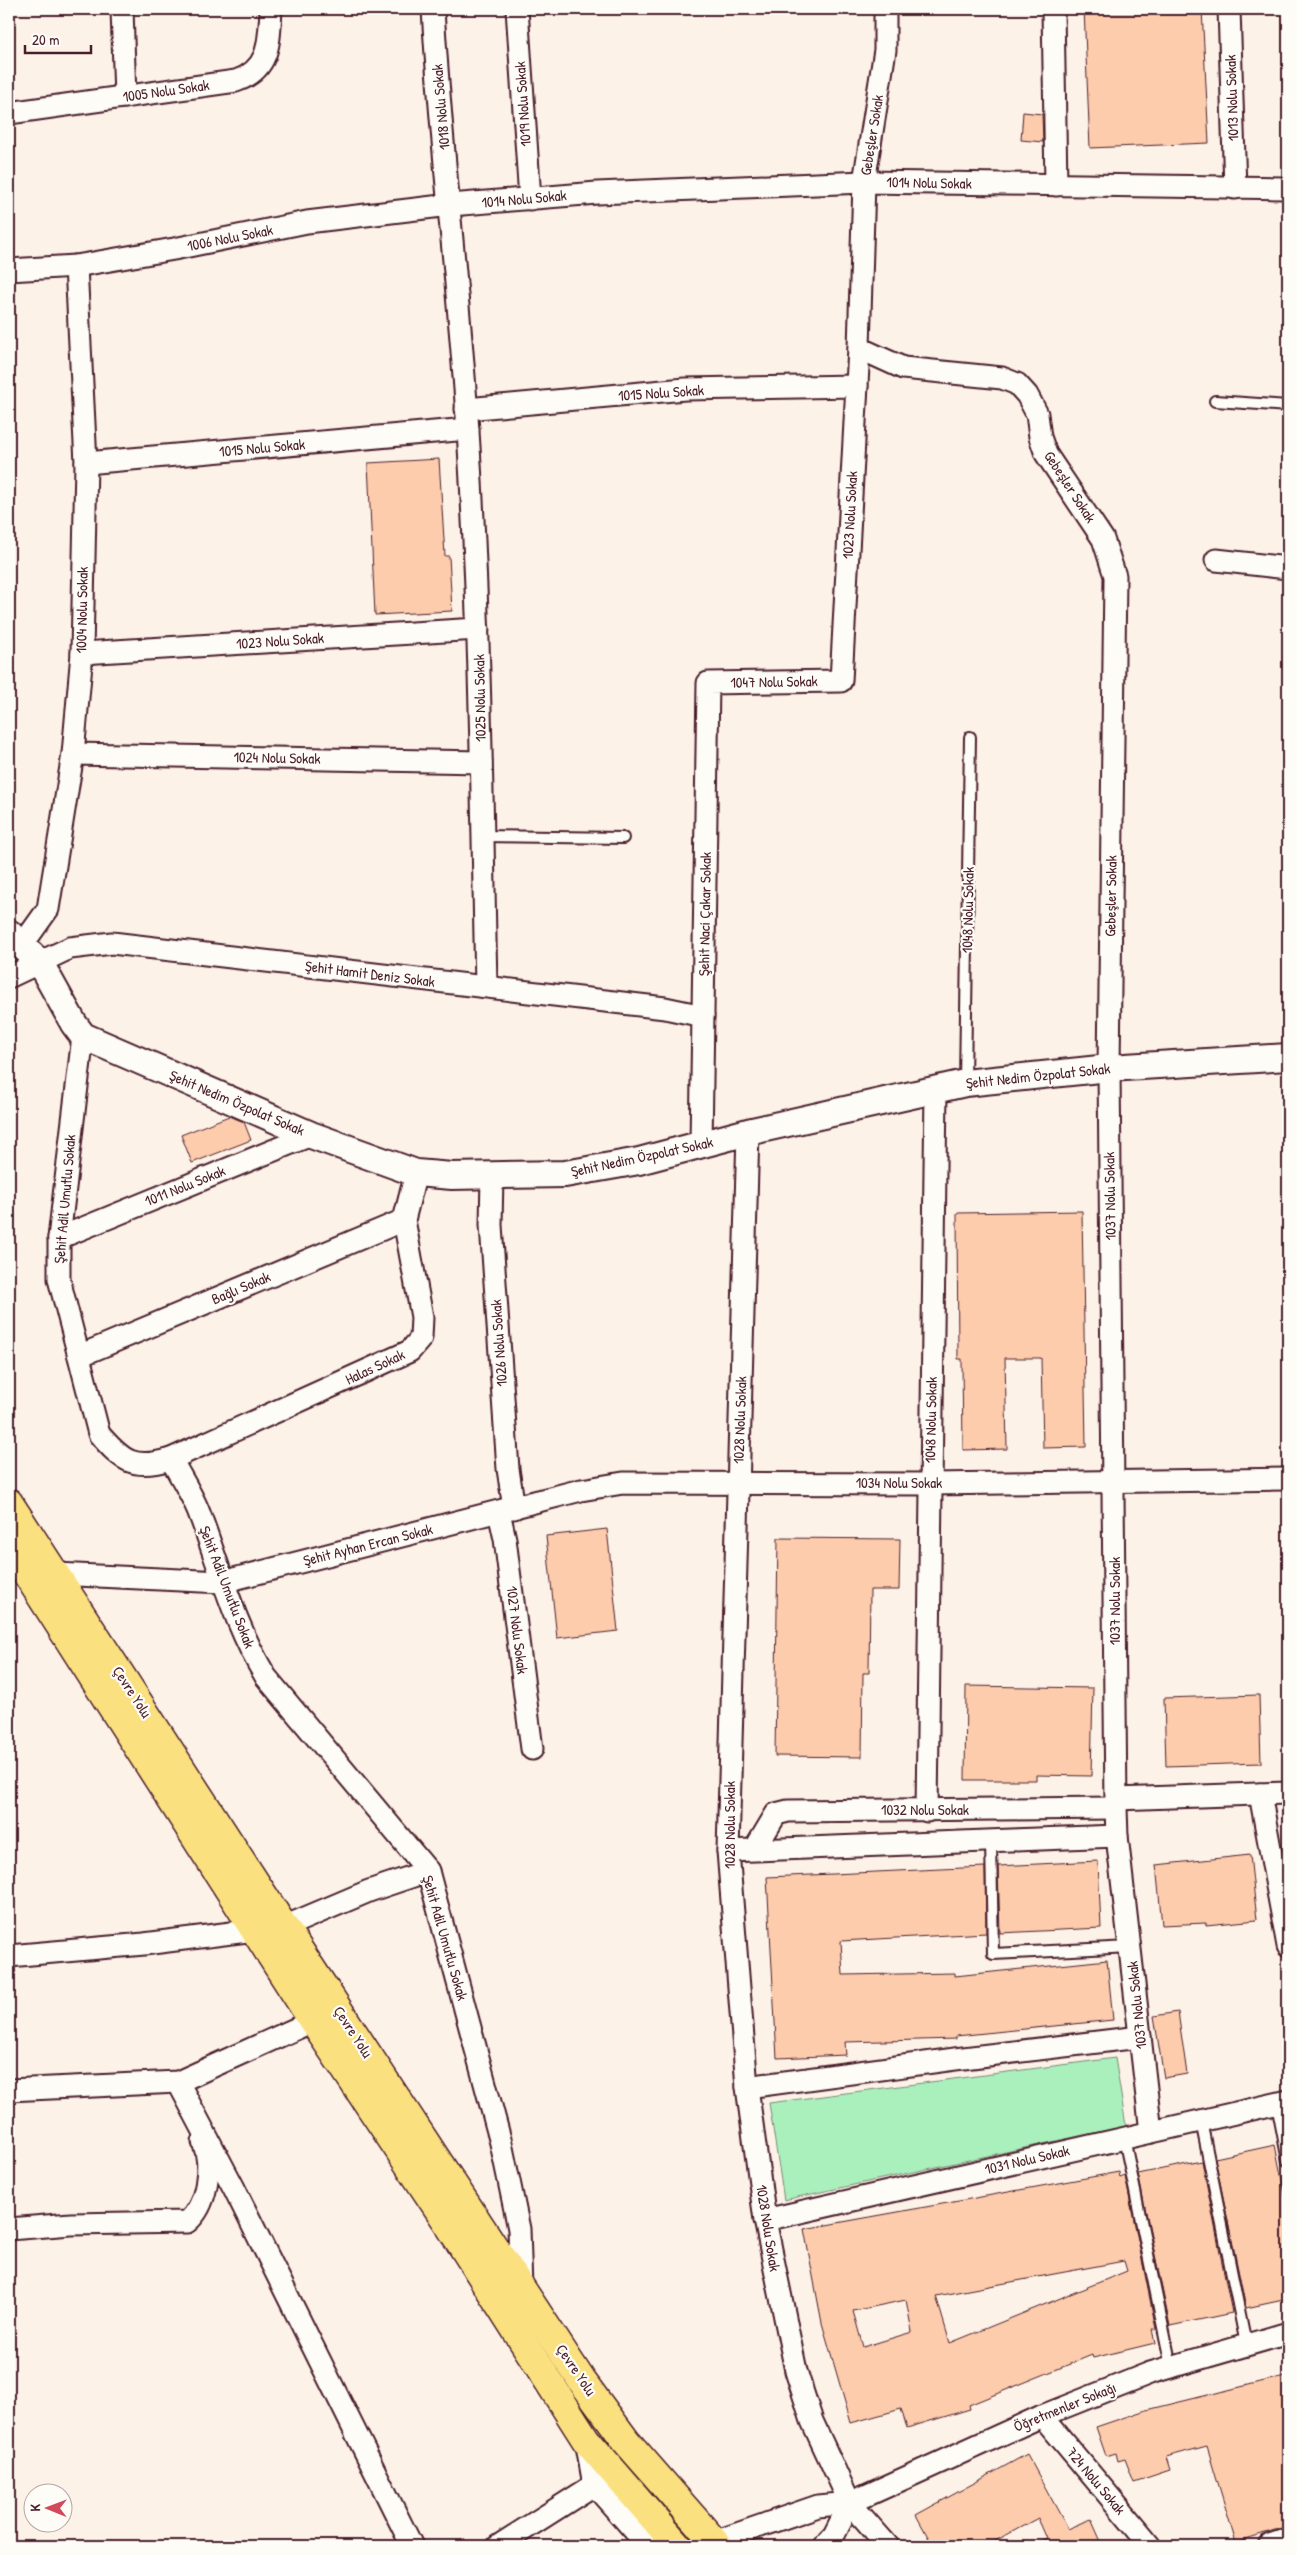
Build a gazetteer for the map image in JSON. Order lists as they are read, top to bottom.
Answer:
{
  "streets": {
    "main road": ["Çevre Yolu"],
    "street": [
      "1005 Nolu Sokak",
      "1013 Nolu Sokak",
      "1019 Nolu Sokak",
      "1018 Nolu Sokak",
      "Gebeşler Sokak",
      "1014 Nolu Sokak",
      "1006 Nolu Sokak",
      "1015 Nolu Sokak",
      "1023 Nolu Sokak",
      "1004 Nolu Sokak",
      "1047 Nolu Sokak",
      "1025 Nolu Sokak",
      "1024 Nolu Sokak",
      "1048 Nolu Sokak",
      "Şehit Naci Çakar Sokak",
      "Şehit Hamit Deniz Sokak",
      "Şehit Nedim Özpolat Sokak",
      "1011 Nolu Sokak",
      "1037 Nolu Sokak",
      "Şehit Adil Umutlu Sokak",
      "Bağlı Sokak",
      "1026 Nolu Sokak",
      "Halas Sokak",
      "1028 Nolu Sokak",
      "1034 Nolu Sokak",
      "Şehit Ayhan Ercan Sokak",
      "1027 Nolu Sokak",
      "1032 Nolu Sokak",
      "1031 Nolu Sokak",
      "Öğretmenler Sokağı",
      "724 Nolu Sokak"
    ]
  },
  "crossings": [
    ["1013 Nolu Sokak", "1014 Nolu Sokak"],
    ["1019 Nolu Sokak", "1014 Nolu Sokak"],
    ["1018 Nolu Sokak", "1014 Nolu Sokak"],
    ["1018 Nolu Sokak", "1006 Nolu Sokak"],
    ["1018 Nolu Sokak", "1015 Nolu Sokak"],
    ["1018 Nolu Sokak", "1025 Nolu Sokak"],
    ["Gebeşler Sokak", "1014 Nolu Sokak"],
    ["Gebeşler Sokak", "1023 Nolu Sokak"],
    ["Gebeşler Sokak", "Şehit Nedim Özpolat Sokak"],
    ["Gebeşler Sokak", "1037 Nolu Sokak"],
    ["1014 Nolu Sokak", "1006 Nolu Sokak"],
    ["1006 Nolu Sokak", "1004 Nolu Sokak"],
    ["1015 Nolu Sokak", "1023 Nolu Sokak"],
    ["1015 Nolu Sokak", "1004 Nolu Sokak"],
    ["1015 Nolu Sokak", "1025 Nolu Sokak"],
    ["1023 Nolu Sokak", "1004 Nolu Sokak"],
    ["1023 Nolu Sokak", "1047 Nolu Sokak"],
    ["1023 Nolu Sokak", "1025 Nolu Sokak"],
    ["1004 Nolu Sokak", "1024 Nolu Sokak"],
    ["1004 Nolu Sokak", "Şehit Hamit Deniz Sokak"],
    ["1047 Nolu Sokak", "Şehit Naci Çakar Sokak"],
    ["1025 Nolu Sokak", "1024 Nolu Sokak"],
    ["1025 Nolu Sokak", "Şehit Hamit Deniz Sokak"],
    ["1048 Nolu Sokak", "Şehit Nedim Özpolat Sokak"],
    ["1048 Nolu Sokak", "1034 Nolu Sokak"],
    ["1048 Nolu Sokak", "1032 Nolu Sokak"],
    ["Şehit Naci Çakar Sokak", "Şehit Hamit Deniz Sokak"],
    ["Şehit Naci Çakar Sokak", "Şehit Nedim Özpolat Sokak"],
    ["Şehit Nedim Özpolat Sokak", "1011 Nolu Sokak"],
    ["Şehit Nedim Özpolat Sokak", "1037 Nolu Sokak"],
    ["Şehit Nedim Özpolat Sokak", "Şehit Adil Umutlu Sokak"],
    ["Şehit Nedim Özpolat Sokak", "1026 Nolu Sokak"],
    ["Şehit Nedim Özpolat Sokak", "Halas Sokak"],
    ["Şehit Nedim Özpolat Sokak", "1028 Nolu Sokak"],
    ["1011 Nolu Sokak", "Şehit Adil Umutlu Sokak"],
    ["1037 Nolu Sokak", "1034 Nolu Sokak"],
    ["1037 Nolu Sokak", "1032 Nolu Sokak"],
    ["1037 Nolu Sokak", "1031 Nolu Sokak"],
    ["Şehit Adil Umutlu Sokak", "Bağlı Sokak"],
    ["Şehit Adil Umutlu Sokak", "Halas Sokak"],
    ["Şehit Adil Umutlu Sokak", "Şehit Ayhan Ercan Sokak"],
    ["Şehit Adil Umutlu Sokak", "Çevre Yolu"],
    ["Bağlı Sokak", "Halas Sokak"],
    ["1026 Nolu Sokak", "1034 Nolu Sokak"],
    ["1026 Nolu Sokak", "Şehit Ayhan Ercan Sokak"],
    ["1026 Nolu Sokak", "1027 Nolu Sokak"],
    ["1028 Nolu Sokak", "1034 Nolu Sokak"],
    ["1028 Nolu Sokak", "1031 Nolu Sokak"],
    ["1028 Nolu Sokak", "Öğretmenler Sokağı"],
    ["1034 Nolu Sokak", "Şehit Ayhan Ercan Sokak"],
    ["1034 Nolu Sokak", "1027 Nolu Sokak"],
    ["Şehit Ayhan Ercan Sokak", "1027 Nolu Sokak"],
    ["Şehit Ayhan Ercan Sokak", "Çevre Yolu"],
    ["Çevre Yolu", "Öğretmenler Sokağı"],
    ["Öğretmenler Sokağı", "724 Nolu Sokak"]
  ],
  "scale_bar": "20 m",
  "north": "left"
}
